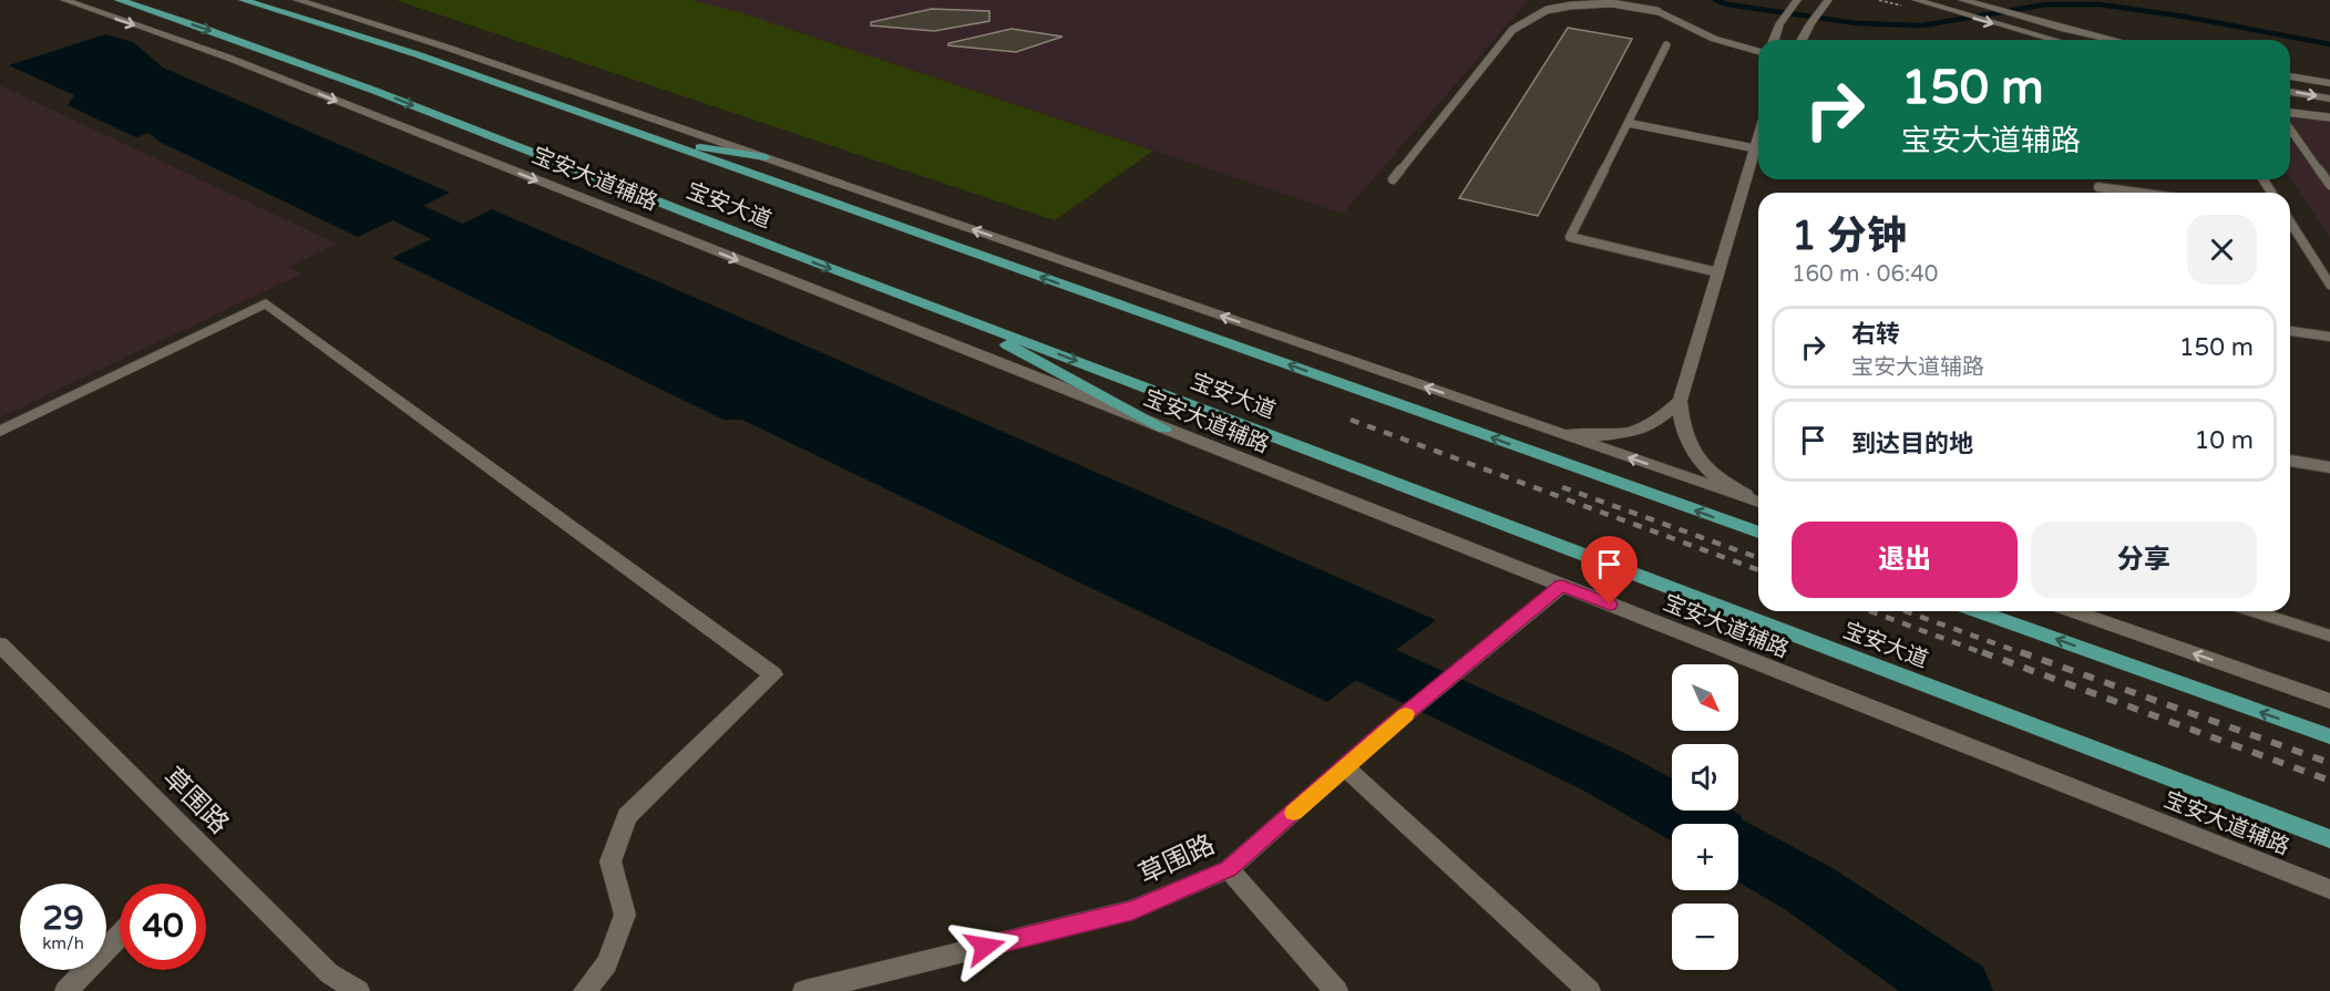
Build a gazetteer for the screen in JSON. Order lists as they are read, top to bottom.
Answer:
{
  "streets": {
    "main road": ["宝安大道辅路", "宝安大道", "草围路"]
  },
  "crossings": [
    ["宝安大道辅路", "草围路"]
  ],
  "north": "bottom right",
  "page": {
    "turn": ["150 m", "宝安大道辅路"],
    "heading": ["1 分钟", "160 m · 06:40"],
    "list": [
      {
        "name": "右转",
        "note": "宝安大道辅路",
        "value": "150 m"
      },
      {
        "name": "到达目的地",
        "value": "10 m"
      }
    ],
    "buttons": ["退出", "分享"],
    "map_buttons": ["+", "−"],
    "speed": "29 km/h",
    "limit": "40"
  }
}
